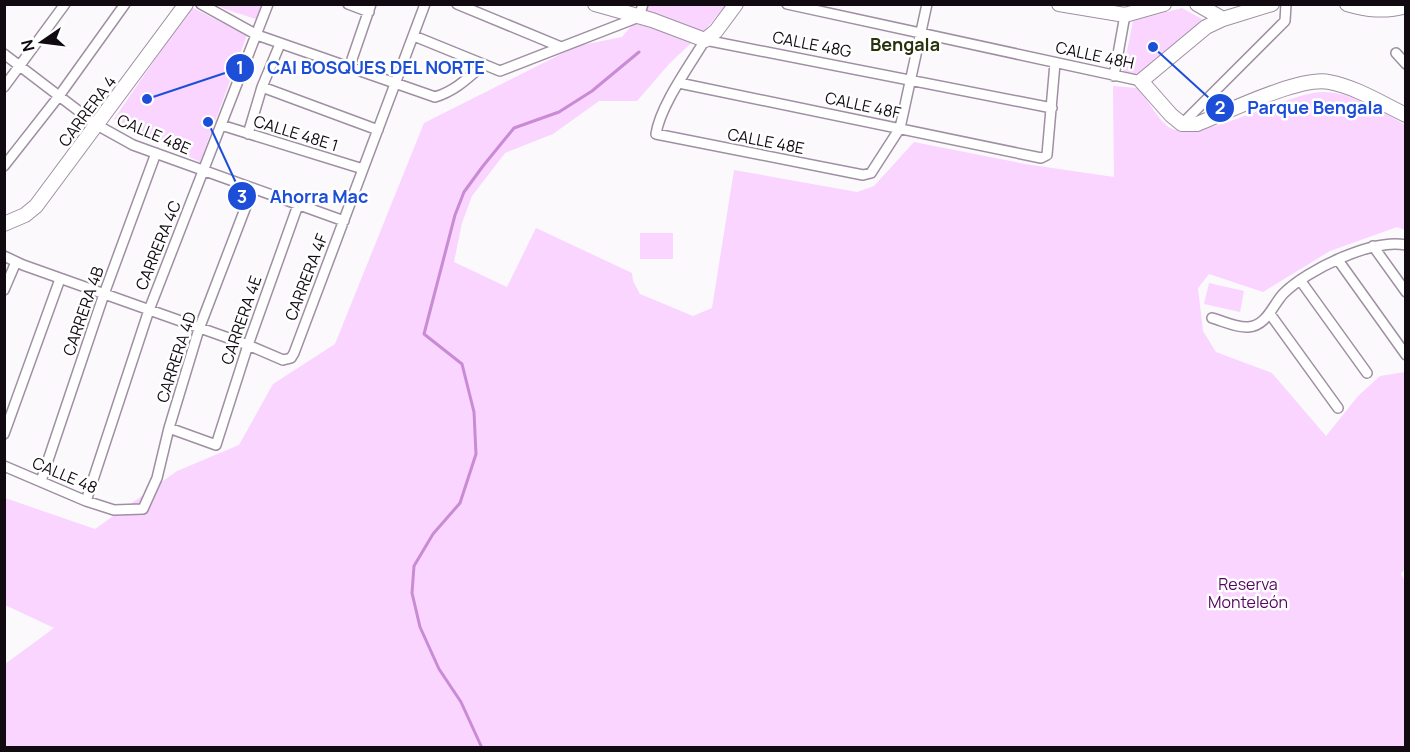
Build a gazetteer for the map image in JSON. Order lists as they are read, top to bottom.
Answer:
{
  "streets": {
    "street": [
      "CALLE 48G",
      "CALLE 48H",
      "CALLE 48F",
      "CARRERA 4",
      "CALLE 48E 1",
      "CALLE 48E",
      "CARRERA 4C",
      "CARRERA 4F",
      "CARRERA 4B",
      "CARRERA 4E",
      "CARRERA 4D",
      "CALLE 48"
    ]
  },
  "crossings": [
    ["CALLE 48G", "CALLE 48F"],
    ["CALLE 48F", "CALLE 48E"],
    ["CARRERA 4", "CALLE 48E"],
    ["CALLE 48E 1", "CARRERA 4C"],
    ["CALLE 48E 1", "CARRERA 4F"],
    ["CALLE 48E", "CARRERA 4C"],
    ["CALLE 48E", "CARRERA 4F"],
    ["CALLE 48E", "CARRERA 4B"],
    ["CALLE 48E", "CARRERA 4E"],
    ["CALLE 48E", "CARRERA 4D"],
    ["CARRERA 4C", "CALLE 48"],
    ["CARRERA 4F", "CARRERA 4E"],
    ["CARRERA 4B", "CALLE 48"],
    ["CARRERA 4E", "CARRERA 4D"],
    ["CARRERA 4D", "CALLE 48"]
  ],
  "districts": ["Bengala"],
  "parks": ["Reserva Monteleón"],
  "places": ["Parque Bengala", "CAI BOSQUES DEL NORTE", "Ahorra Mac"],
  "north": "left"
}
